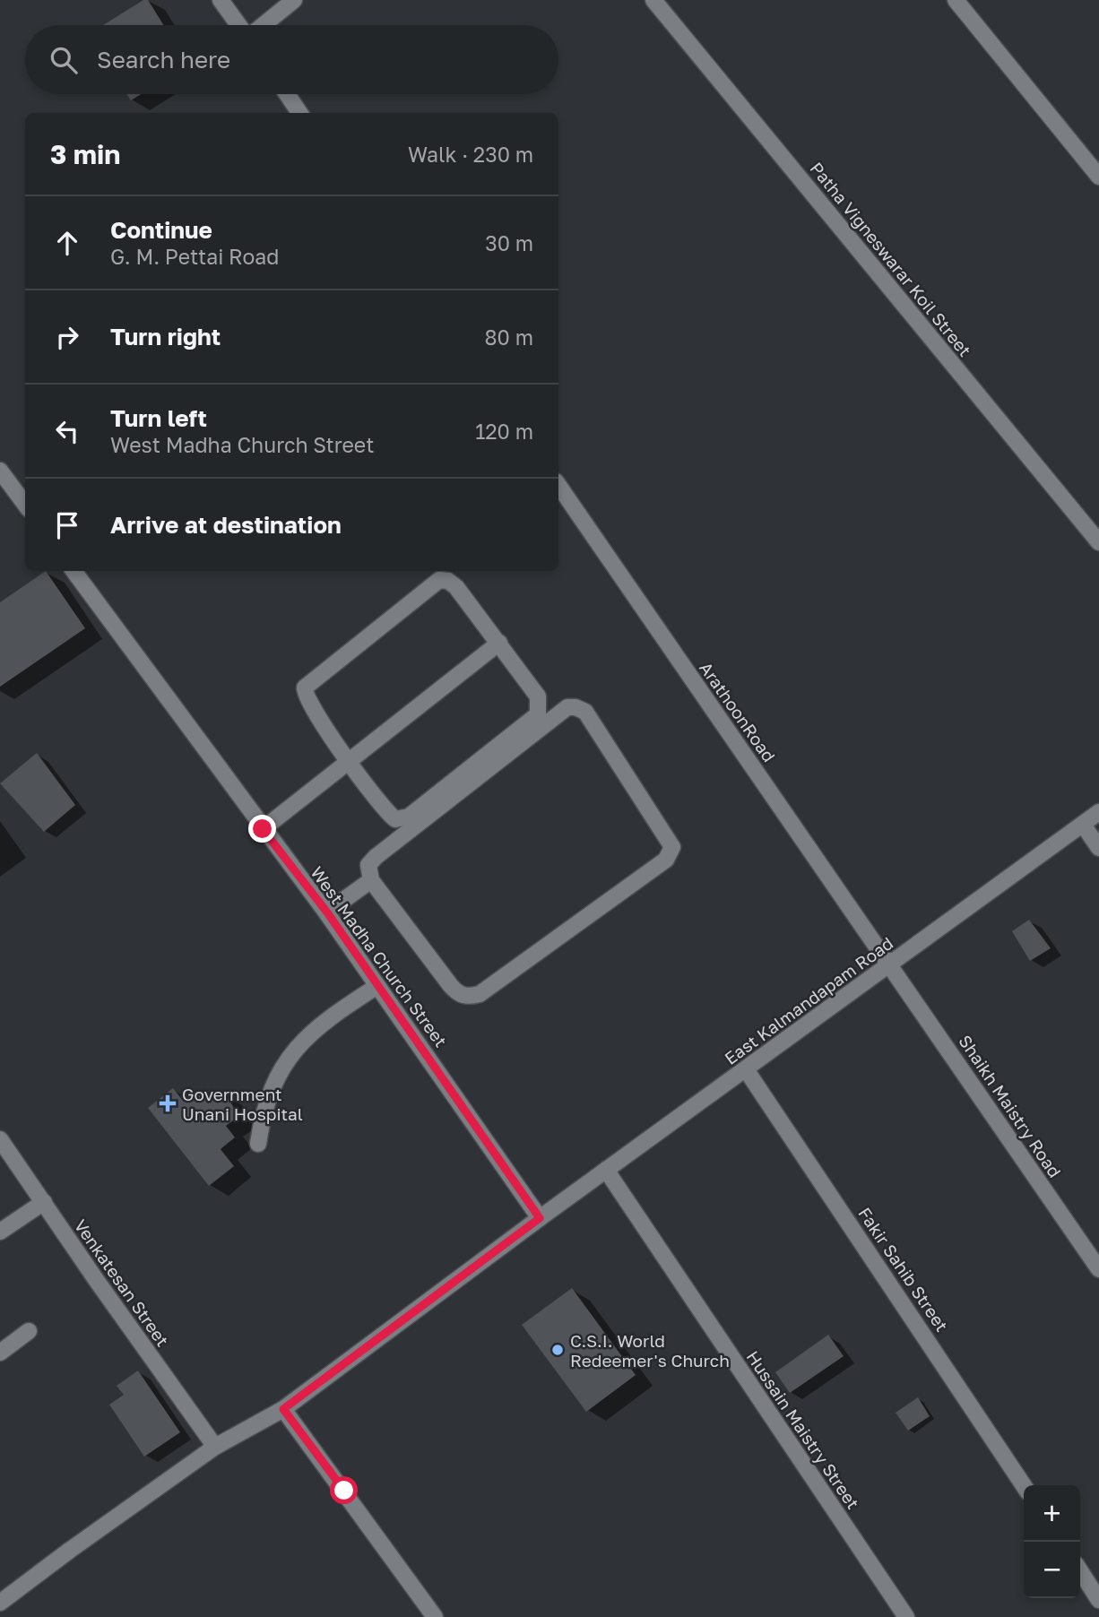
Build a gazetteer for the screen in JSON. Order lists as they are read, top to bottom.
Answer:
{
  "streets": {
    "street": [
      "Patha Vigneswarar Koil Street",
      "ArathoonRoad",
      "West Madha Church Street",
      "East Kalmandapam Road",
      "Shaikh Maistry Road",
      "Fakir Sahib Street",
      "Venkatesan Street",
      "Hussain Maistry Street"
    ]
  },
  "crossings": [
    ["ArathoonRoad", "East Kalmandapam Road"],
    ["ArathoonRoad", "Shaikh Maistry Road"],
    ["West Madha Church Street", "East Kalmandapam Road"],
    ["East Kalmandapam Road", "Shaikh Maistry Road"],
    ["East Kalmandapam Road", "Fakir Sahib Street"],
    ["East Kalmandapam Road", "Venkatesan Street"],
    ["East Kalmandapam Road", "Hussain Maistry Street"]
  ],
  "places": {
    "health": ["Government Unani Hospital"],
    "other": ["C.S.I. World Redeemer's Church"]
  },
  "page": {
    "search": "Search here",
    "heading": ["3 min", "Walk · 230 m"],
    "list": [
      ["Continue", "G. M. Pettai Road", "30 m"],
      ["Turn right", "80 m"],
      ["Turn left", "West Madha Church Street", "120 m"],
      "Arrive at destination"
    ],
    "map_buttons": ["+", "−"]
  }
}
